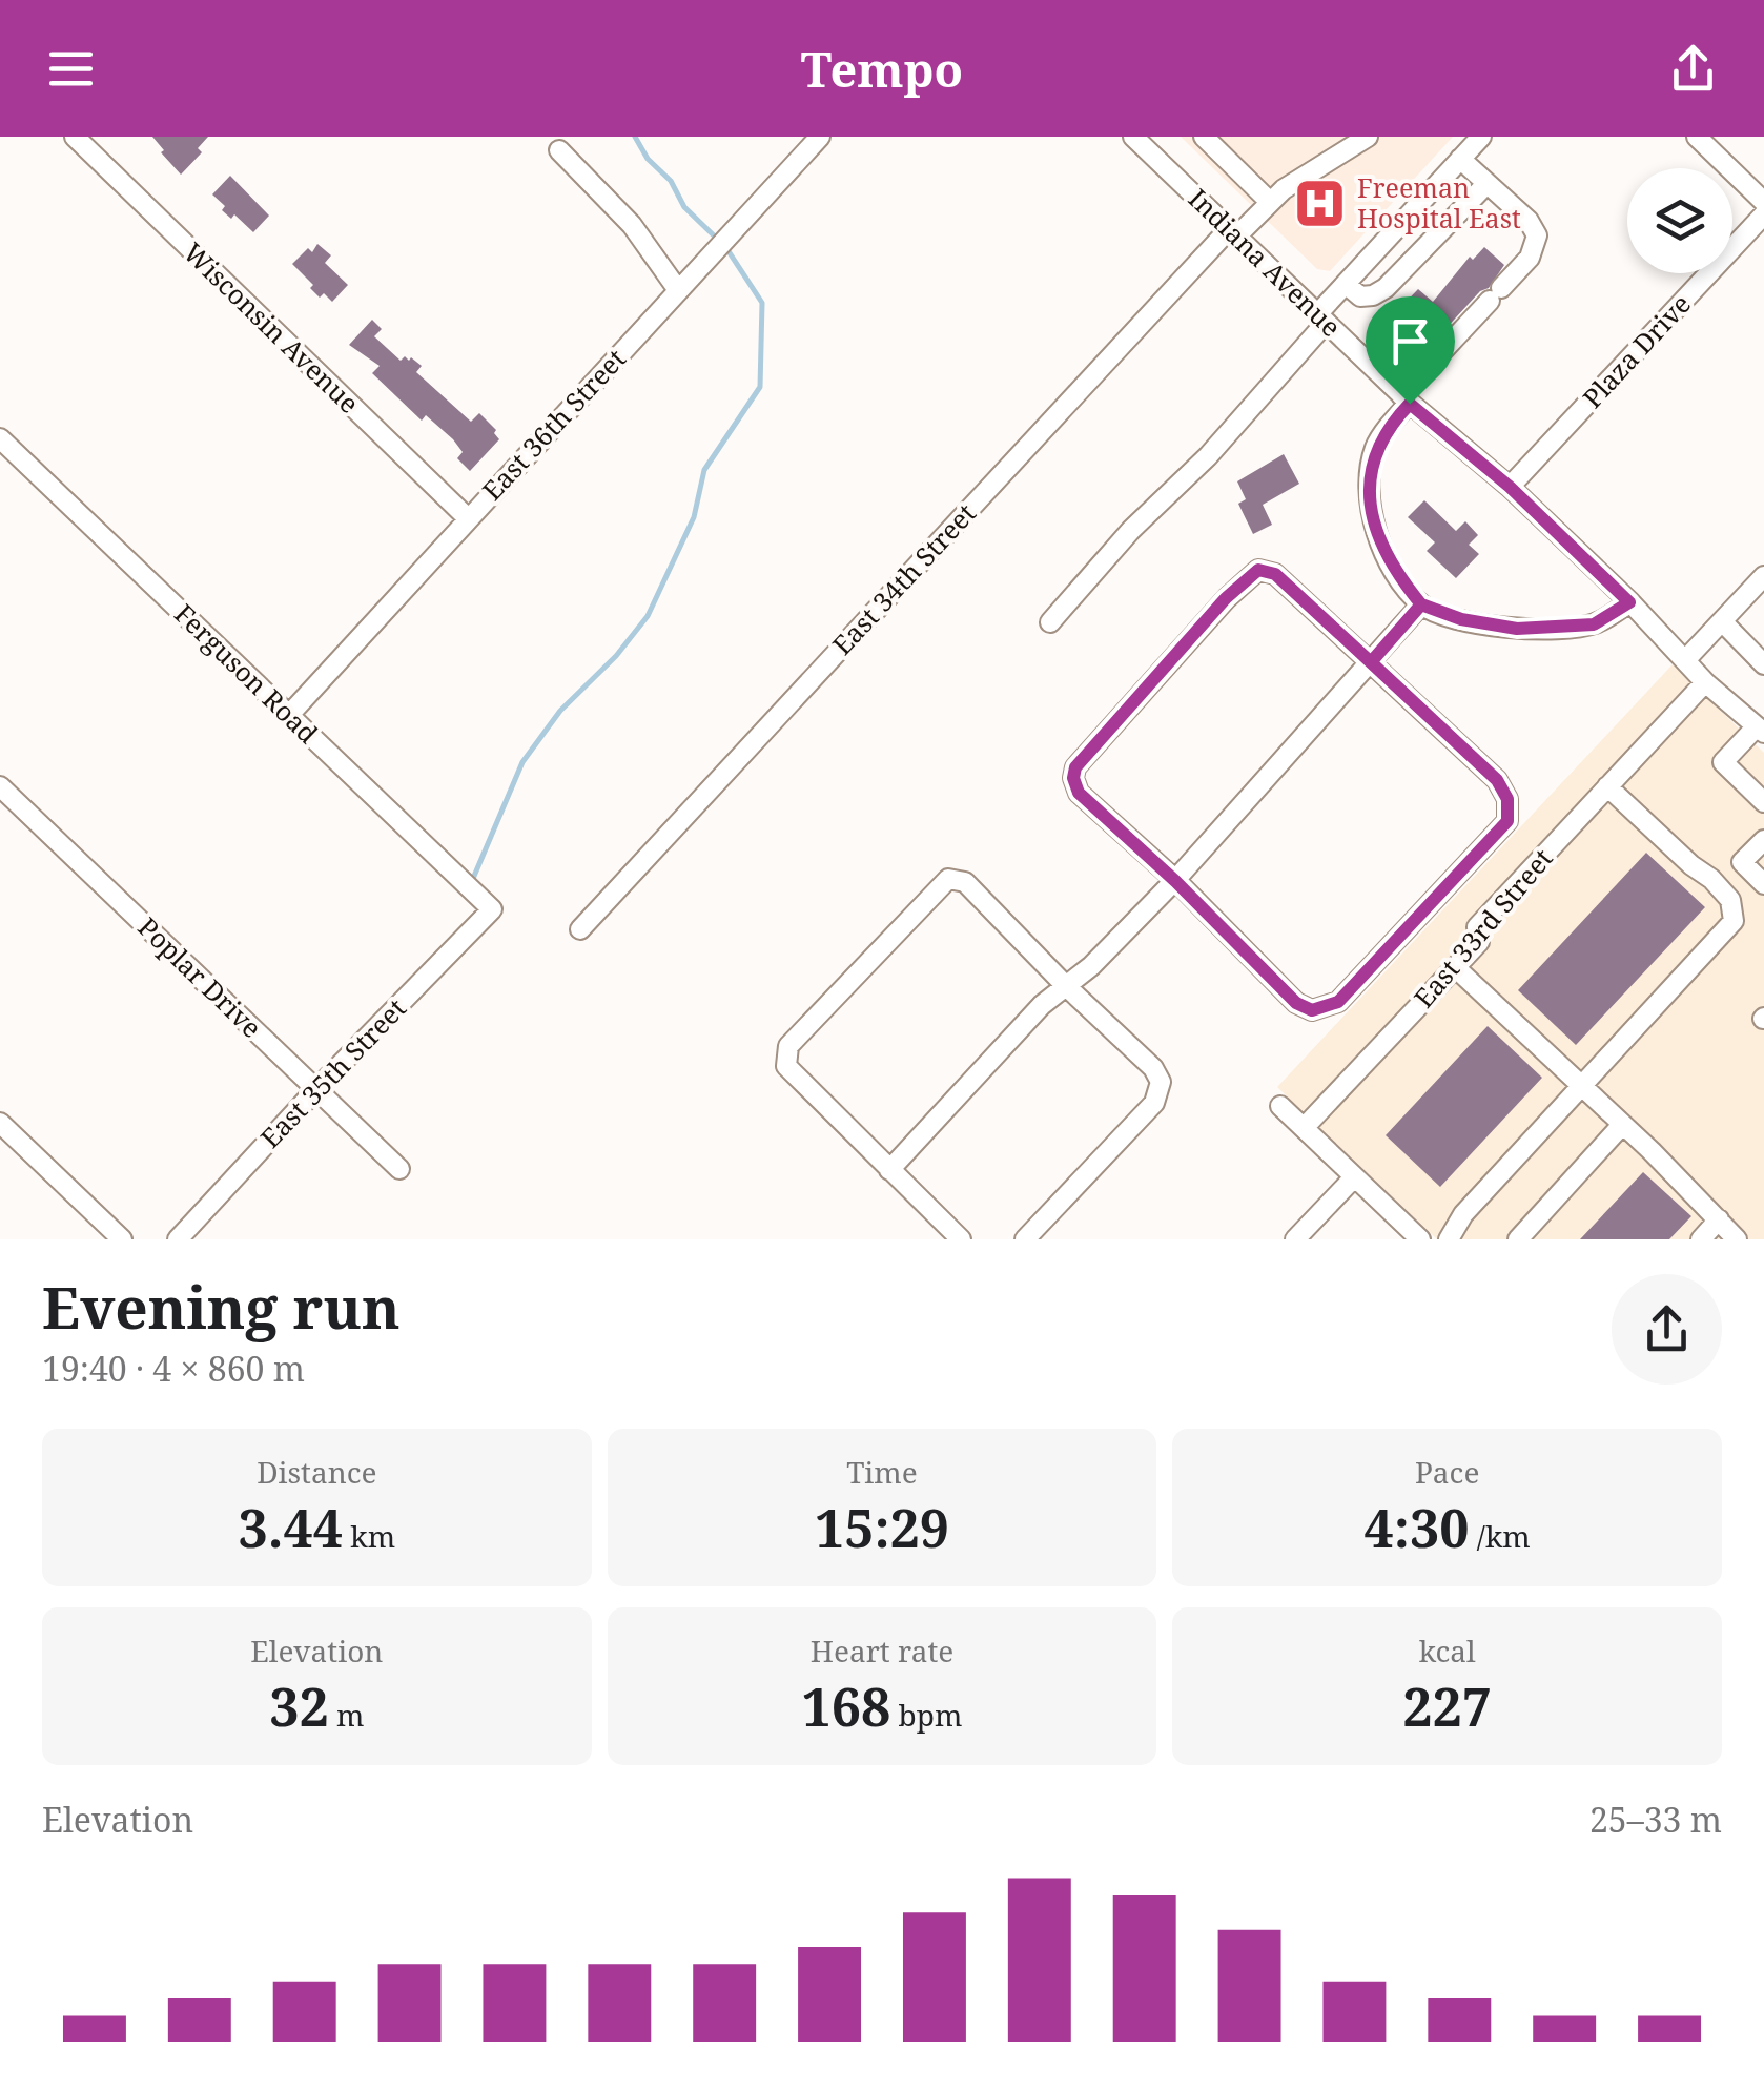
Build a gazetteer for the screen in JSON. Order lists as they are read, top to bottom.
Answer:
{
  "streets": {
    "street": [
      "Indiana Avenue",
      "Wisconsin Avenue",
      "Plaza Drive",
      "East 36th Street",
      "East 34th Street",
      "Ferguson Road",
      "East 33rd Street",
      "Poplar Drive",
      "East 35th Street"
    ]
  },
  "crossings": [
    ["Indiana Avenue", "Plaza Drive"],
    ["Indiana Avenue", "East 34th Street"],
    ["Indiana Avenue", "East 33rd Street"],
    ["Wisconsin Avenue", "East 36th Street"],
    ["East 36th Street", "Ferguson Road"],
    ["Ferguson Road", "East 35th Street"],
    ["Poplar Drive", "East 35th Street"]
  ],
  "places": {
    "hospital": ["Freeman Hospital East"]
  },
  "page": {
    "header": "Tempo",
    "heading": ["Evening run", "19:40 · 4 × 860 m"],
    "stats": [
      ["Distance", "3.44 km"],
      ["Time", "15:29"],
      ["Pace", "4:30 /km"],
      ["Elevation", "32 m"],
      ["Heart rate", "168 bpm"],
      ["kcal", "227"]
    ],
    "chart": ["Elevation", "25–33 m"]
  }
}
